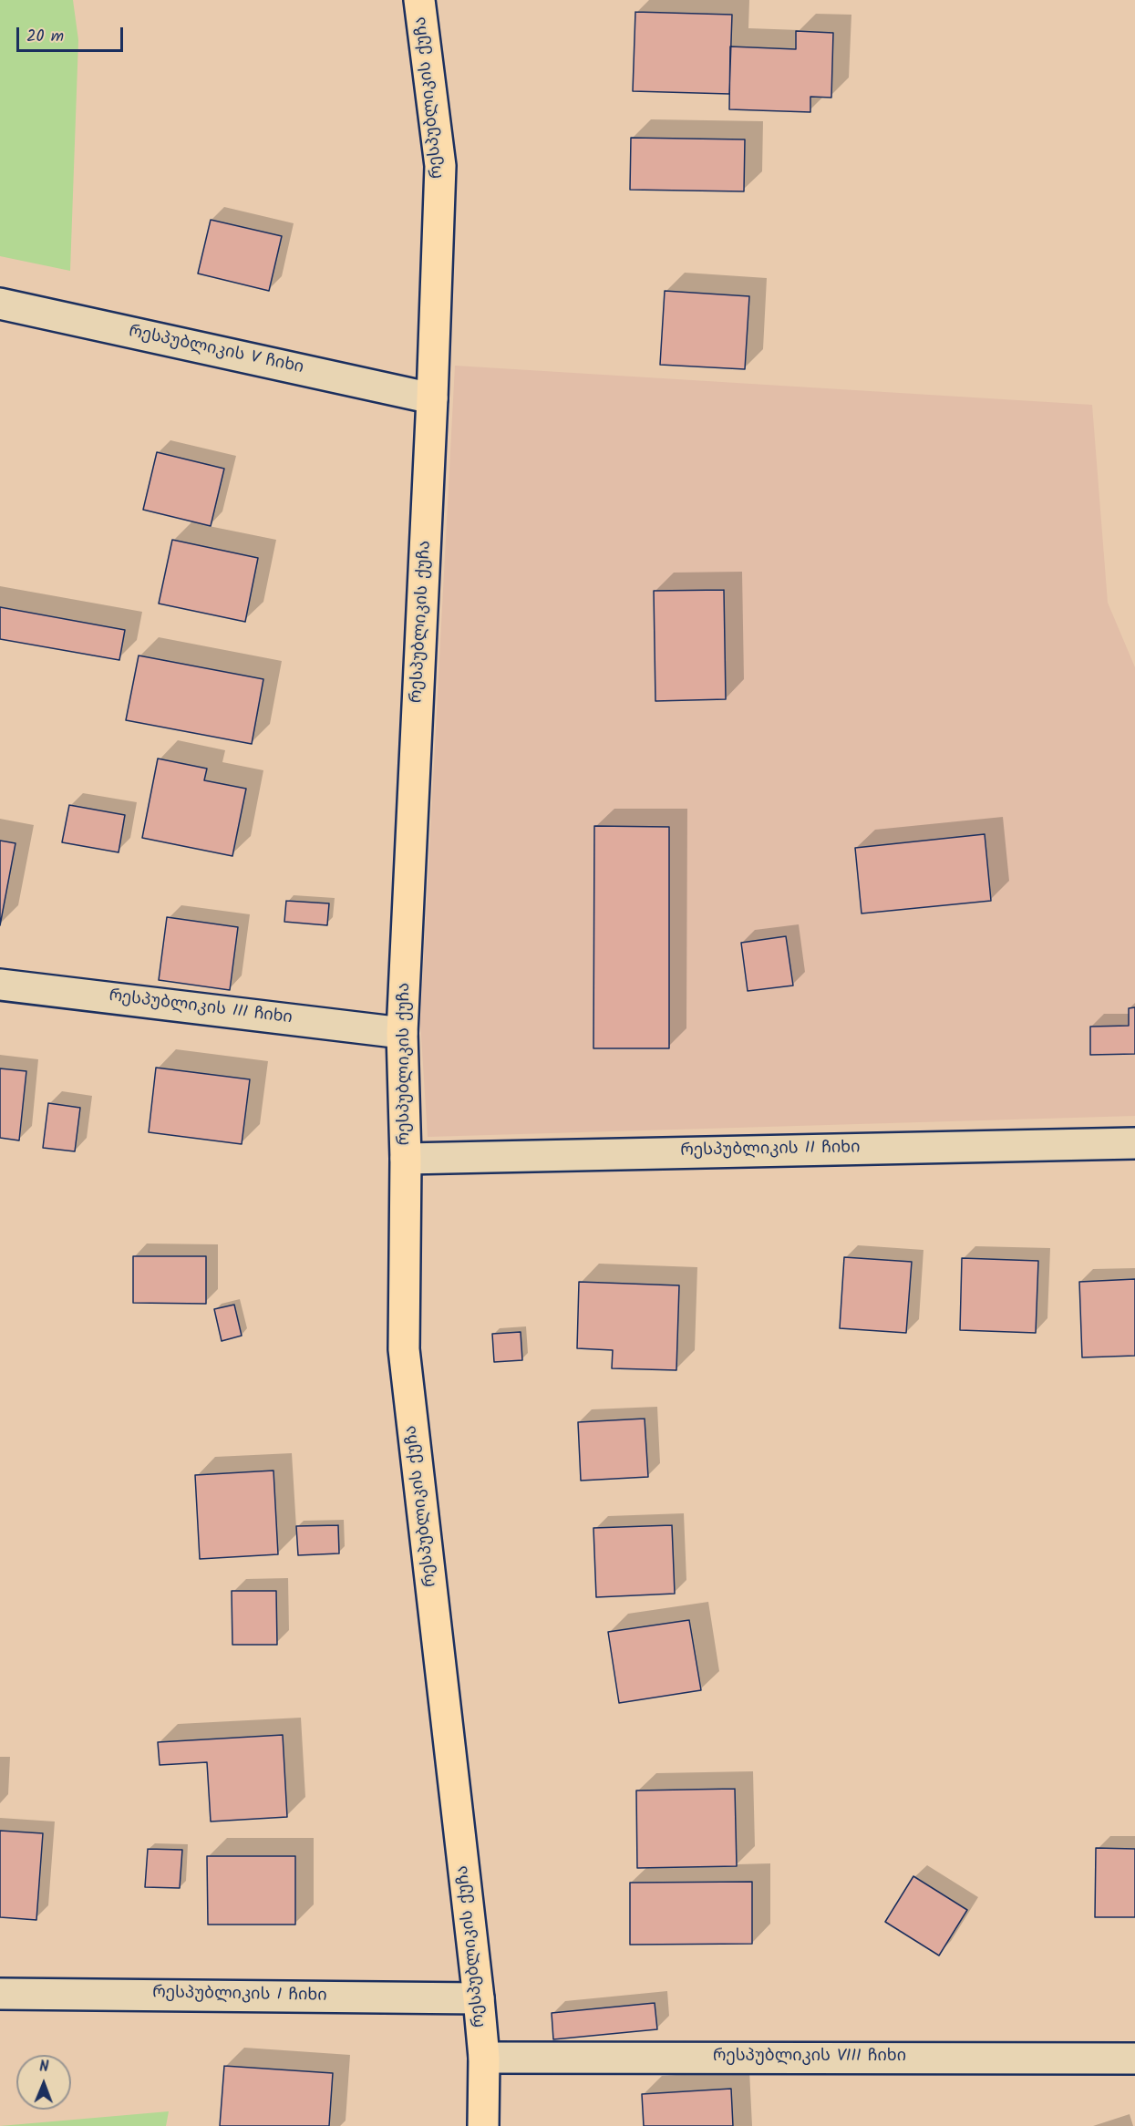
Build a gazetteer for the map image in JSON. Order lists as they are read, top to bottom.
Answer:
{
  "streets": {
    "main road": ["რესპუბლიკის ქუჩა"],
    "street": [
      "რესპუბლიკის V ჩიხი",
      "რესპუბლიკის III ჩიხი",
      "რესპუბლიკის II ჩიხი",
      "რესპუბლიკის I ჩიხი",
      "რესპუბლიკის VIII ჩიხი"
    ]
  },
  "crossings": [
    ["რესპუბლიკის ქუჩა", "რესპუბლიკის V ჩიხი"],
    ["რესპუბლიკის ქუჩა", "რესპუბლიკის III ჩიხი"],
    ["რესპუბლიკის ქუჩა", "რესპუბლიკის II ჩიხი"],
    ["რესპუბლიკის ქუჩა", "რესპუბლიკის I ჩიხი"],
    ["რესპუბლიკის ქუჩა", "რესპუბლიკის VIII ჩიხი"]
  ],
  "scale_bar": "20 m",
  "north": "top"
}
